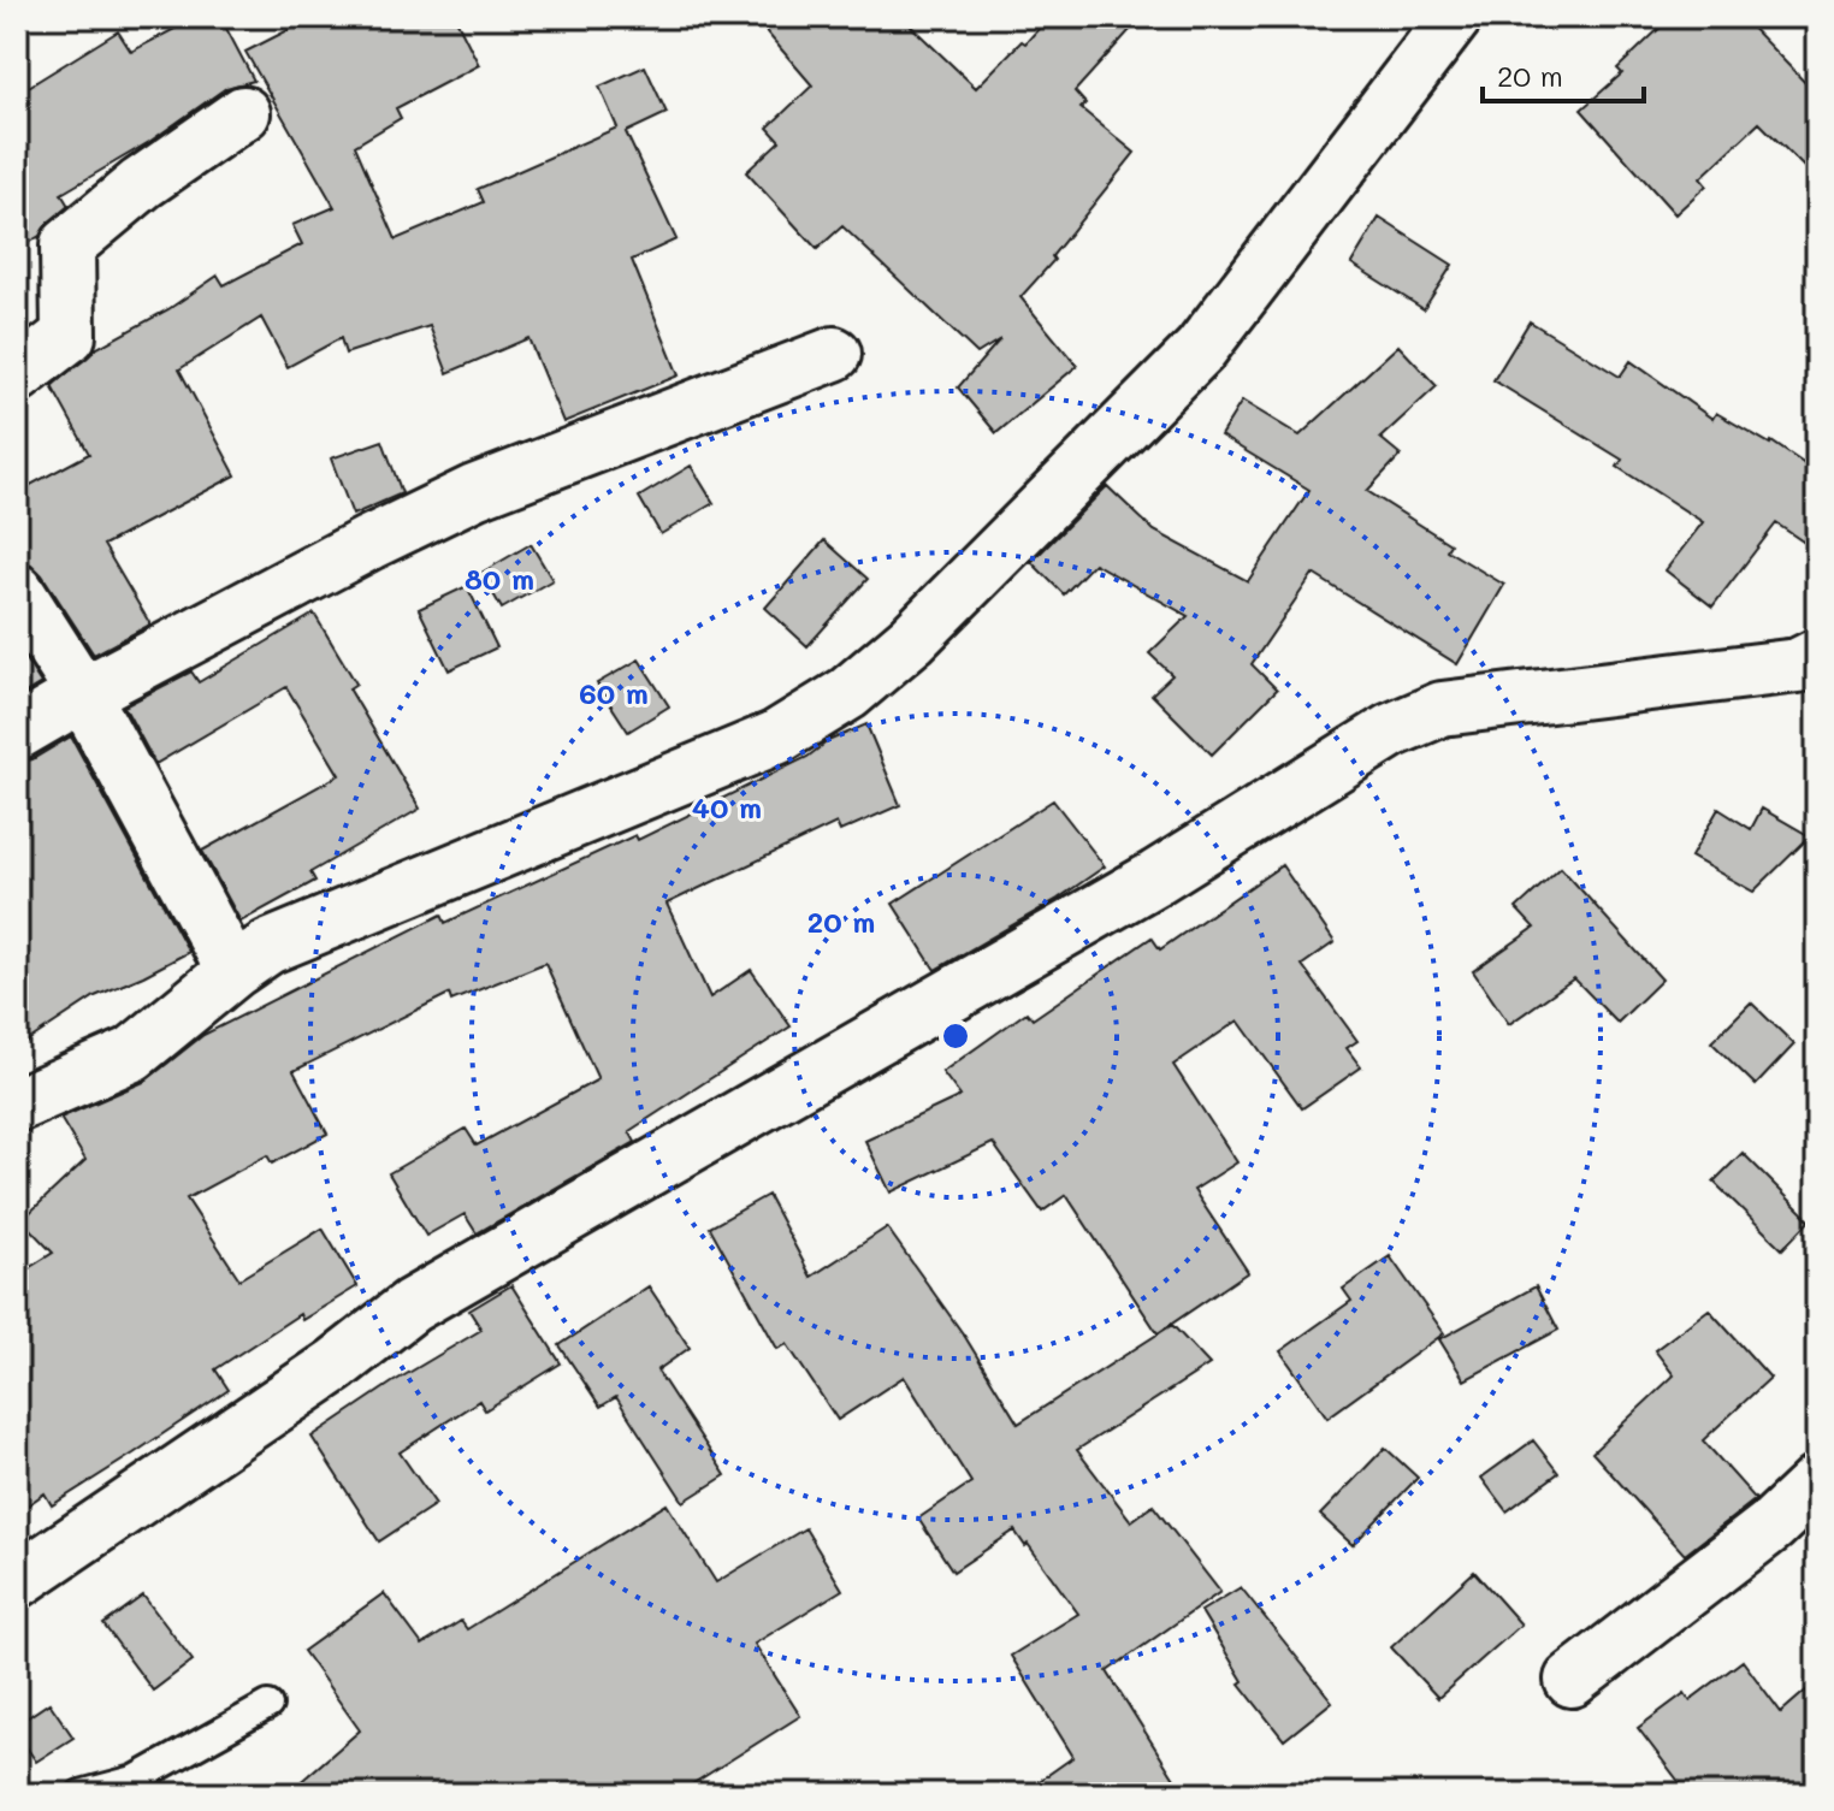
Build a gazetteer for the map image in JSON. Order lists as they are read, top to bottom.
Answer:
{
  "scale_bar": "20 m",
  "rings": [
    "80 m",
    "60 m",
    "40 m",
    "20 m"
  ]
}
